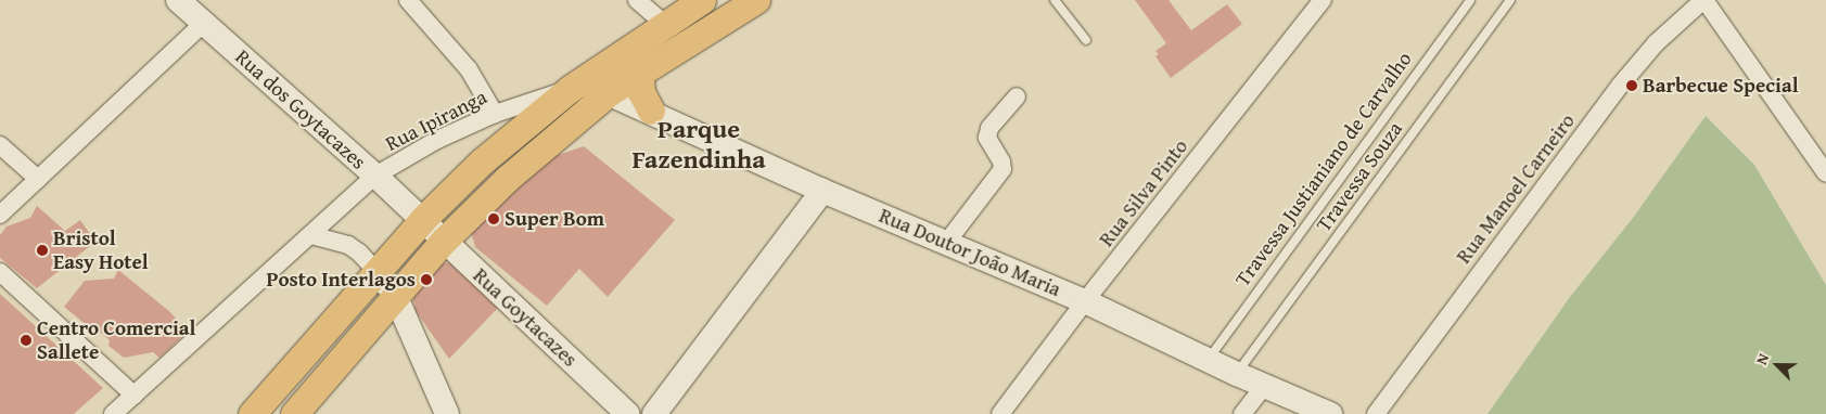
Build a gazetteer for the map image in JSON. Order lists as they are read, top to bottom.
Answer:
{
  "streets": {
    "street": [
      "Rua dos Goytacazes",
      "Rua Ipiranga",
      "Rua Manoel Carneiro",
      "Rua Silva Pinto",
      "Rua Doutor João Maria",
      "Rua Goytacazes"
    ],
    "lane": ["Travessa Justianiano de Carvalho", "Travessa Souza"]
  },
  "crossings": [
    ["Rua dos Goytacazes", "Rua Ipiranga"],
    ["Rua dos Goytacazes", "Rua Goytacazes"],
    ["Travessa Justianiano de Carvalho", "Rua Doutor João Maria"],
    ["Travessa Souza", "Rua Doutor João Maria"],
    ["Rua Silva Pinto", "Rua Doutor João Maria"]
  ],
  "districts": ["Parque Fazendinha"],
  "places": [
    "Barbecue Special",
    "Super Bom",
    "Bristol Easy Hotel",
    "Posto Interlagos",
    "Centro Comercial Sallete"
  ],
  "north": "top left"
}
